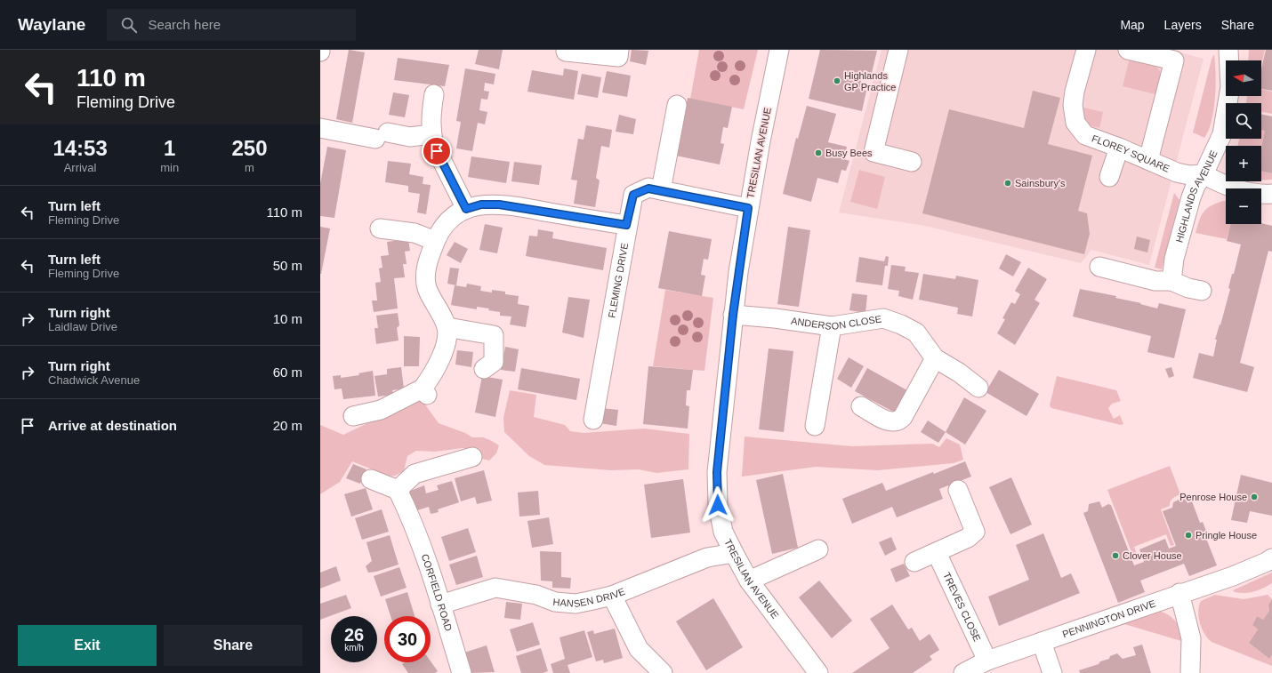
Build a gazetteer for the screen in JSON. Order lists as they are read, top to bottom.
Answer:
{
  "streets": {
    "street": [
      "TRESILIAN AVENUE",
      "FLOREY SQUARE",
      "HIGHLANDS AVENUE",
      "FLEMING DRIVE",
      "ANDERSON CLOSE",
      "CORFIELD ROAD",
      "HANSEN DRIVE",
      "TREVES CLOSE",
      "PENNINGTON DRIVE"
    ]
  },
  "crossings": [
    ["TRESILIAN AVENUE", "FLEMING DRIVE"],
    ["TRESILIAN AVENUE", "ANDERSON CLOSE"],
    ["TRESILIAN AVENUE", "HANSEN DRIVE"],
    ["FLOREY SQUARE", "HIGHLANDS AVENUE"],
    ["CORFIELD ROAD", "HANSEN DRIVE"],
    ["TREVES CLOSE", "PENNINGTON DRIVE"]
  ],
  "places": [
    "Highlands GP Practice",
    "Busy Bees",
    "Sainsbury's",
    "Penrose House",
    "Pringle House",
    "Clover House"
  ],
  "north": "left",
  "page": {
    "header": "Waylane",
    "search": "Search here",
    "nav": ["Map", "Layers", "Share"],
    "turn": ["110 m", "Fleming Drive"],
    "map_buttons": ["+", "−"],
    "eta": [
      "14:53",
      "Arrival",
      "1",
      "min",
      "250",
      "m"
    ],
    "list": [
      {
        "name": "Turn left",
        "note": "Fleming Drive",
        "value": "110 m"
      },
      {
        "name": "Turn left",
        "note": "Fleming Drive",
        "value": "50 m"
      },
      {
        "name": "Turn right",
        "note": "Laidlaw Drive",
        "value": "10 m"
      },
      {
        "name": "Turn right",
        "note": "Chadwick Avenue",
        "value": "60 m"
      },
      {
        "name": "Arrive at destination",
        "value": "20 m"
      }
    ],
    "speed": "26 km/h",
    "limit": "30",
    "buttons": ["Exit", "Share"]
  }
}
